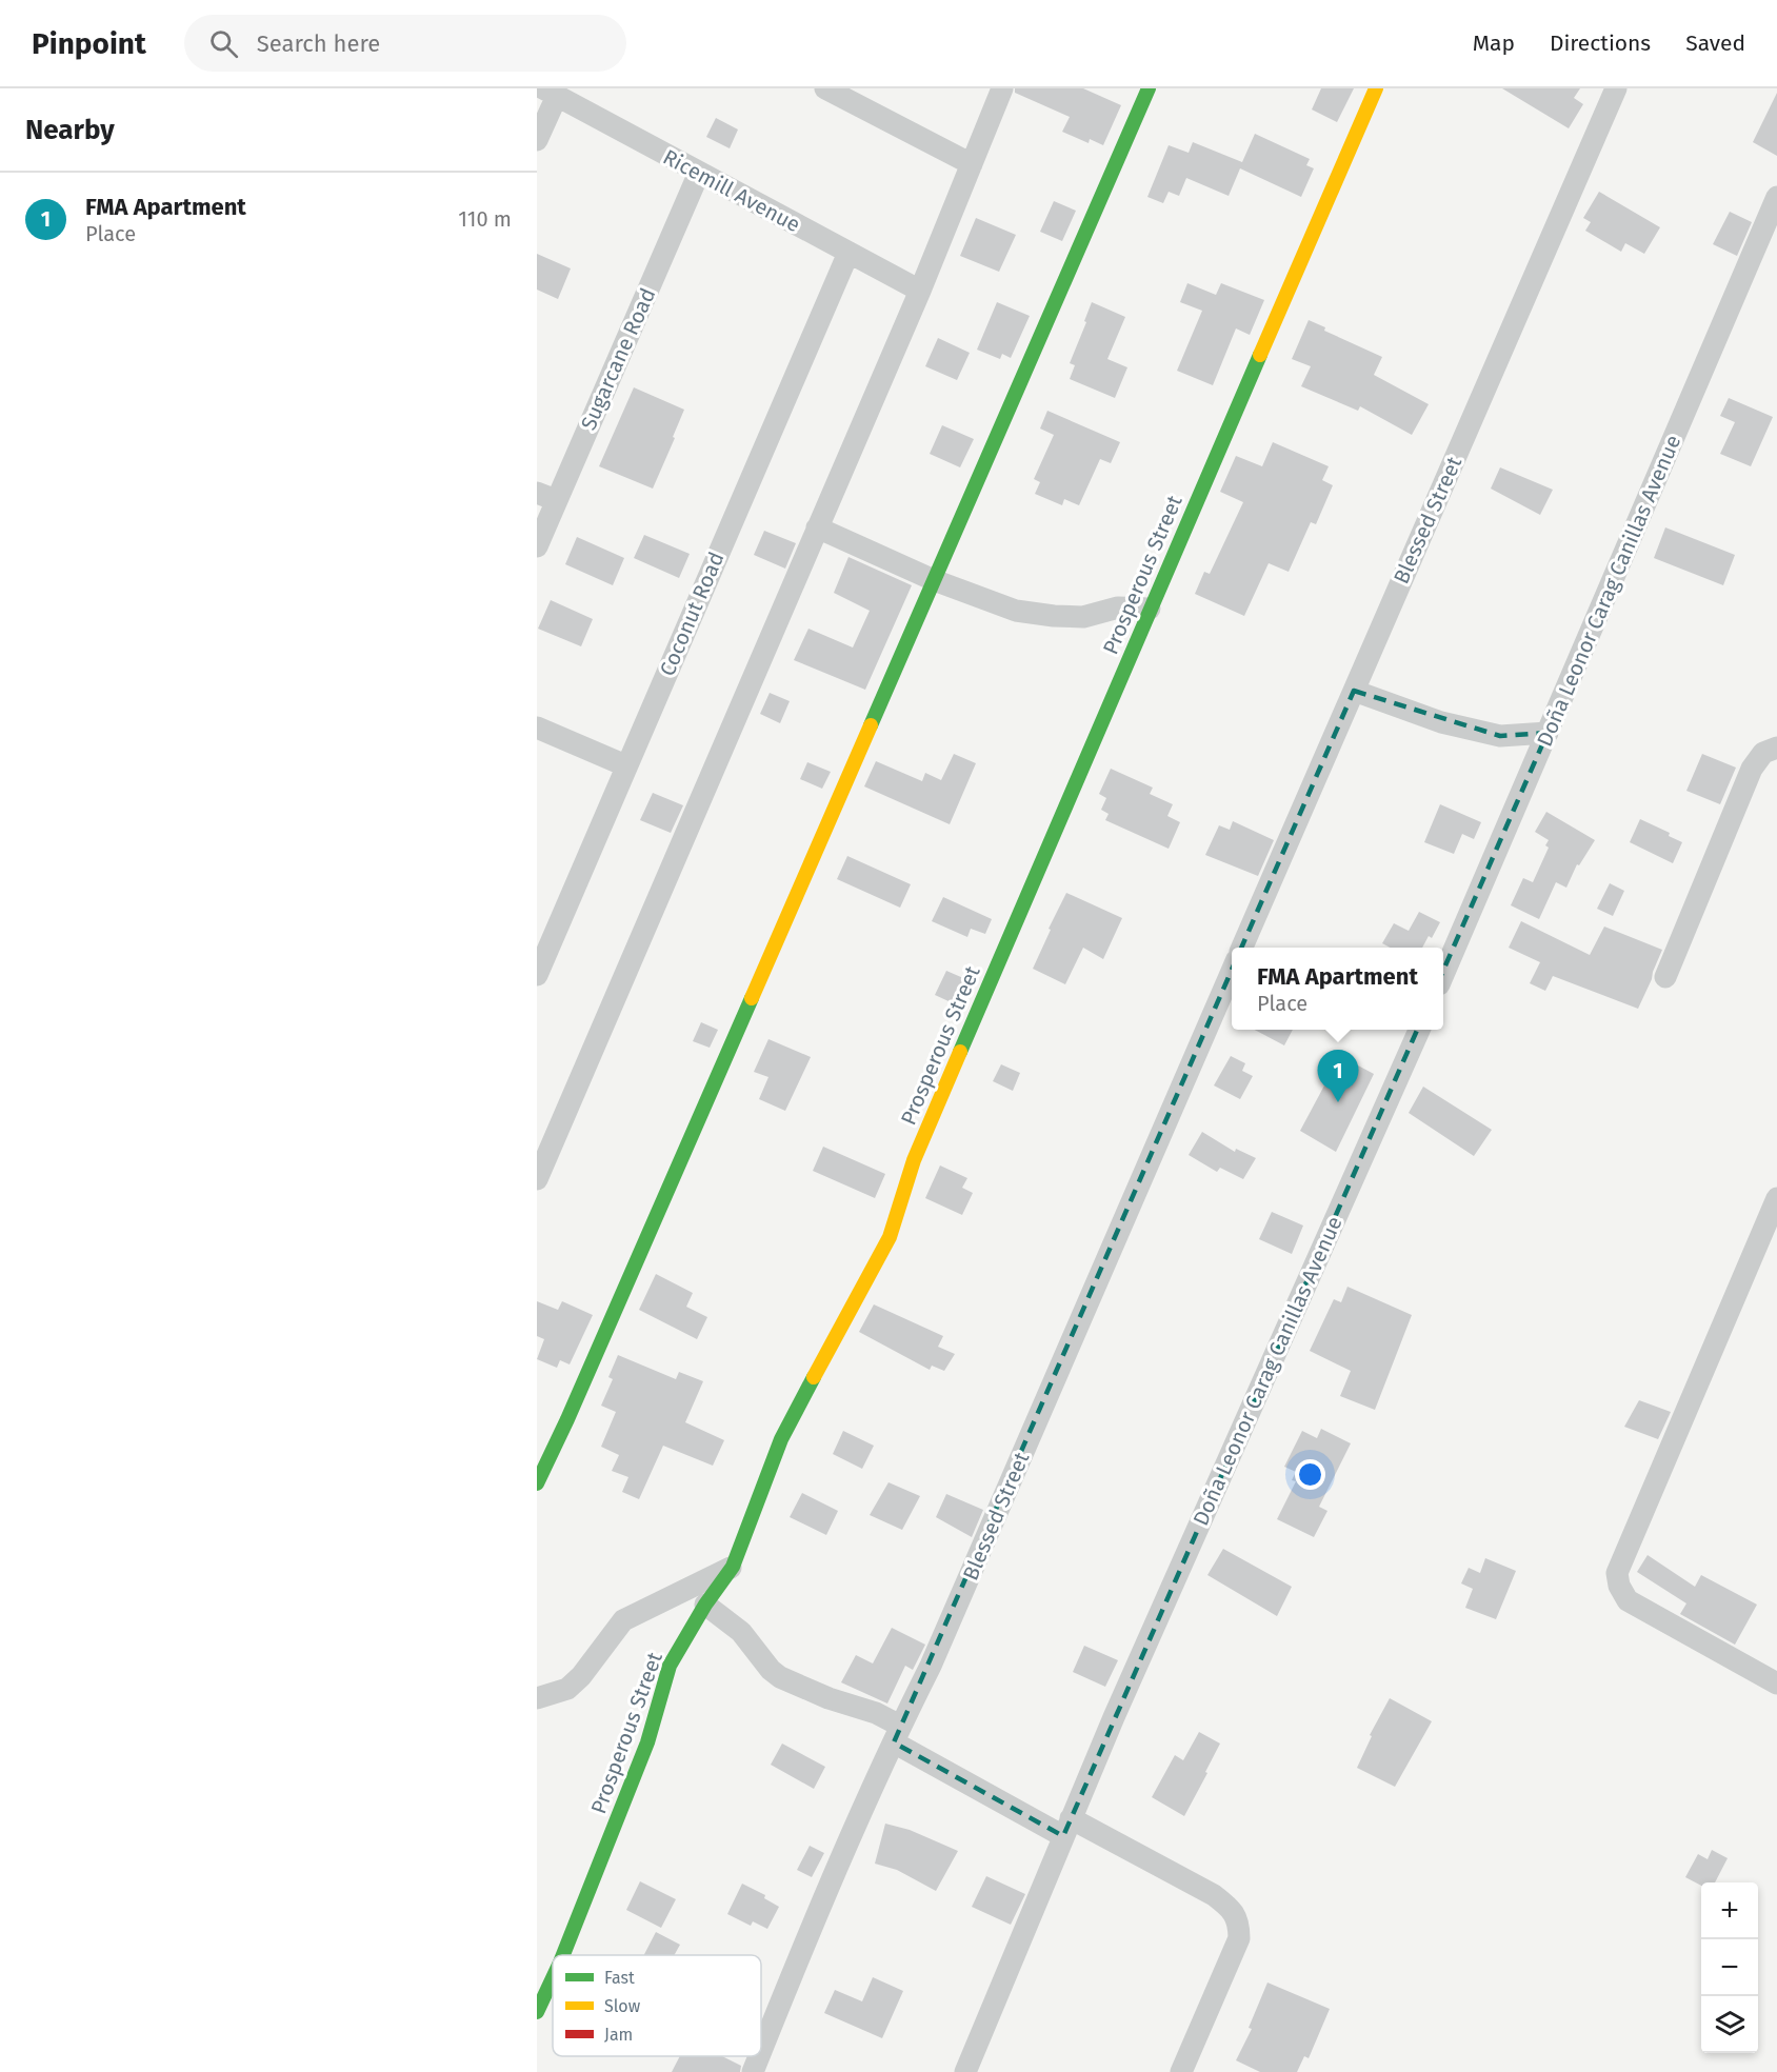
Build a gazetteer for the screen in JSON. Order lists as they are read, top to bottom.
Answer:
{
  "streets": {
    "street": [
      "Ricemill Avenue",
      "Sugarcane Road",
      "Blessed Street",
      "Prosperous Street",
      "Doña Leonor Carag Canillas Avenue",
      "Coconut Road"
    ]
  },
  "crossings": [
    ["Ricemill Avenue", "Sugarcane Road"],
    ["Ricemill Avenue", "Coconut Road"]
  ],
  "legend": ["Fast", "Slow", "Jam"],
  "page": {
    "header": "Pinpoint",
    "search": "Search here",
    "nav": ["Map", "Directions", "Saved"],
    "heading": "Nearby",
    "list": [
      {
        "mark": "1",
        "name": "FMA Apartment",
        "note": "Place",
        "value": "110 m"
      }
    ],
    "popup": ["FMA Apartment", "Place"],
    "pins": "1",
    "map_buttons": ["+", "−"]
  }
}
